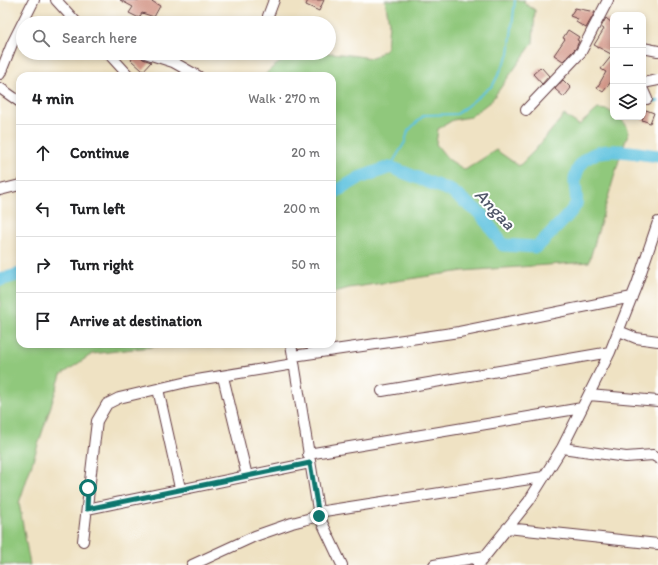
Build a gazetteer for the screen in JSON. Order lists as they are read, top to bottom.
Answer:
{
  "water": ["Angaa"],
  "page": {
    "map_buttons": ["+", "−"],
    "search": "Search here",
    "heading": ["4 min", "Walk · 270 m"],
    "list": [
      ["Continue", "20 m"],
      ["Turn left", "200 m"],
      ["Turn right", "50 m"],
      "Arrive at destination"
    ]
  }
}
